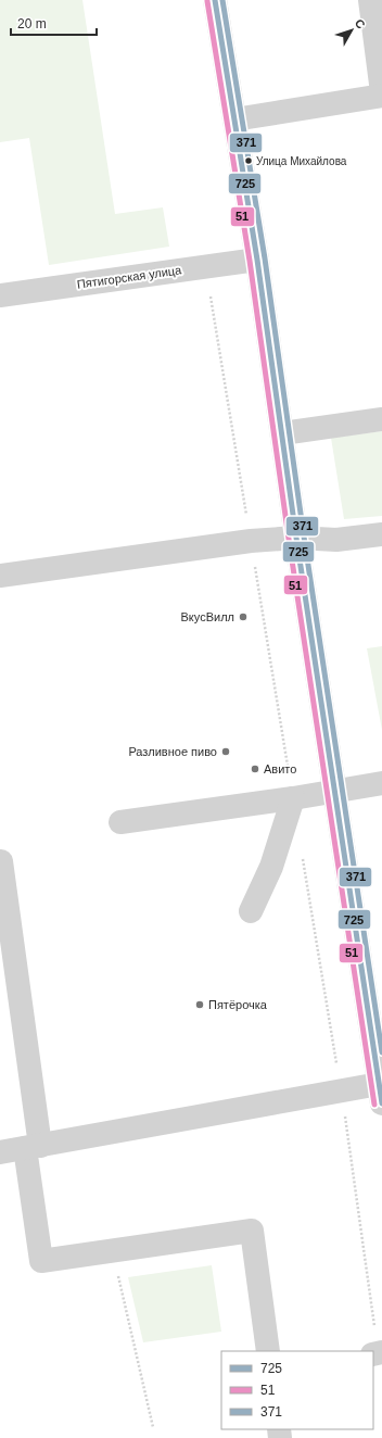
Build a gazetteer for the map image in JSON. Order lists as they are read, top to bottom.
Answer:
{
  "streets": {
    "street": ["Пятигорская улица"]
  },
  "places": [
    "Улица Михайлова",
    "ВкусВилл",
    "Разливное пиво",
    "Авито",
    "Пятёрочка"
  ],
  "lines": ["transit line 725", "transit line 371", "transit line 51"],
  "legend": ["725", "51", "371"],
  "scale_bar": "20 m",
  "north": "top right"
}
